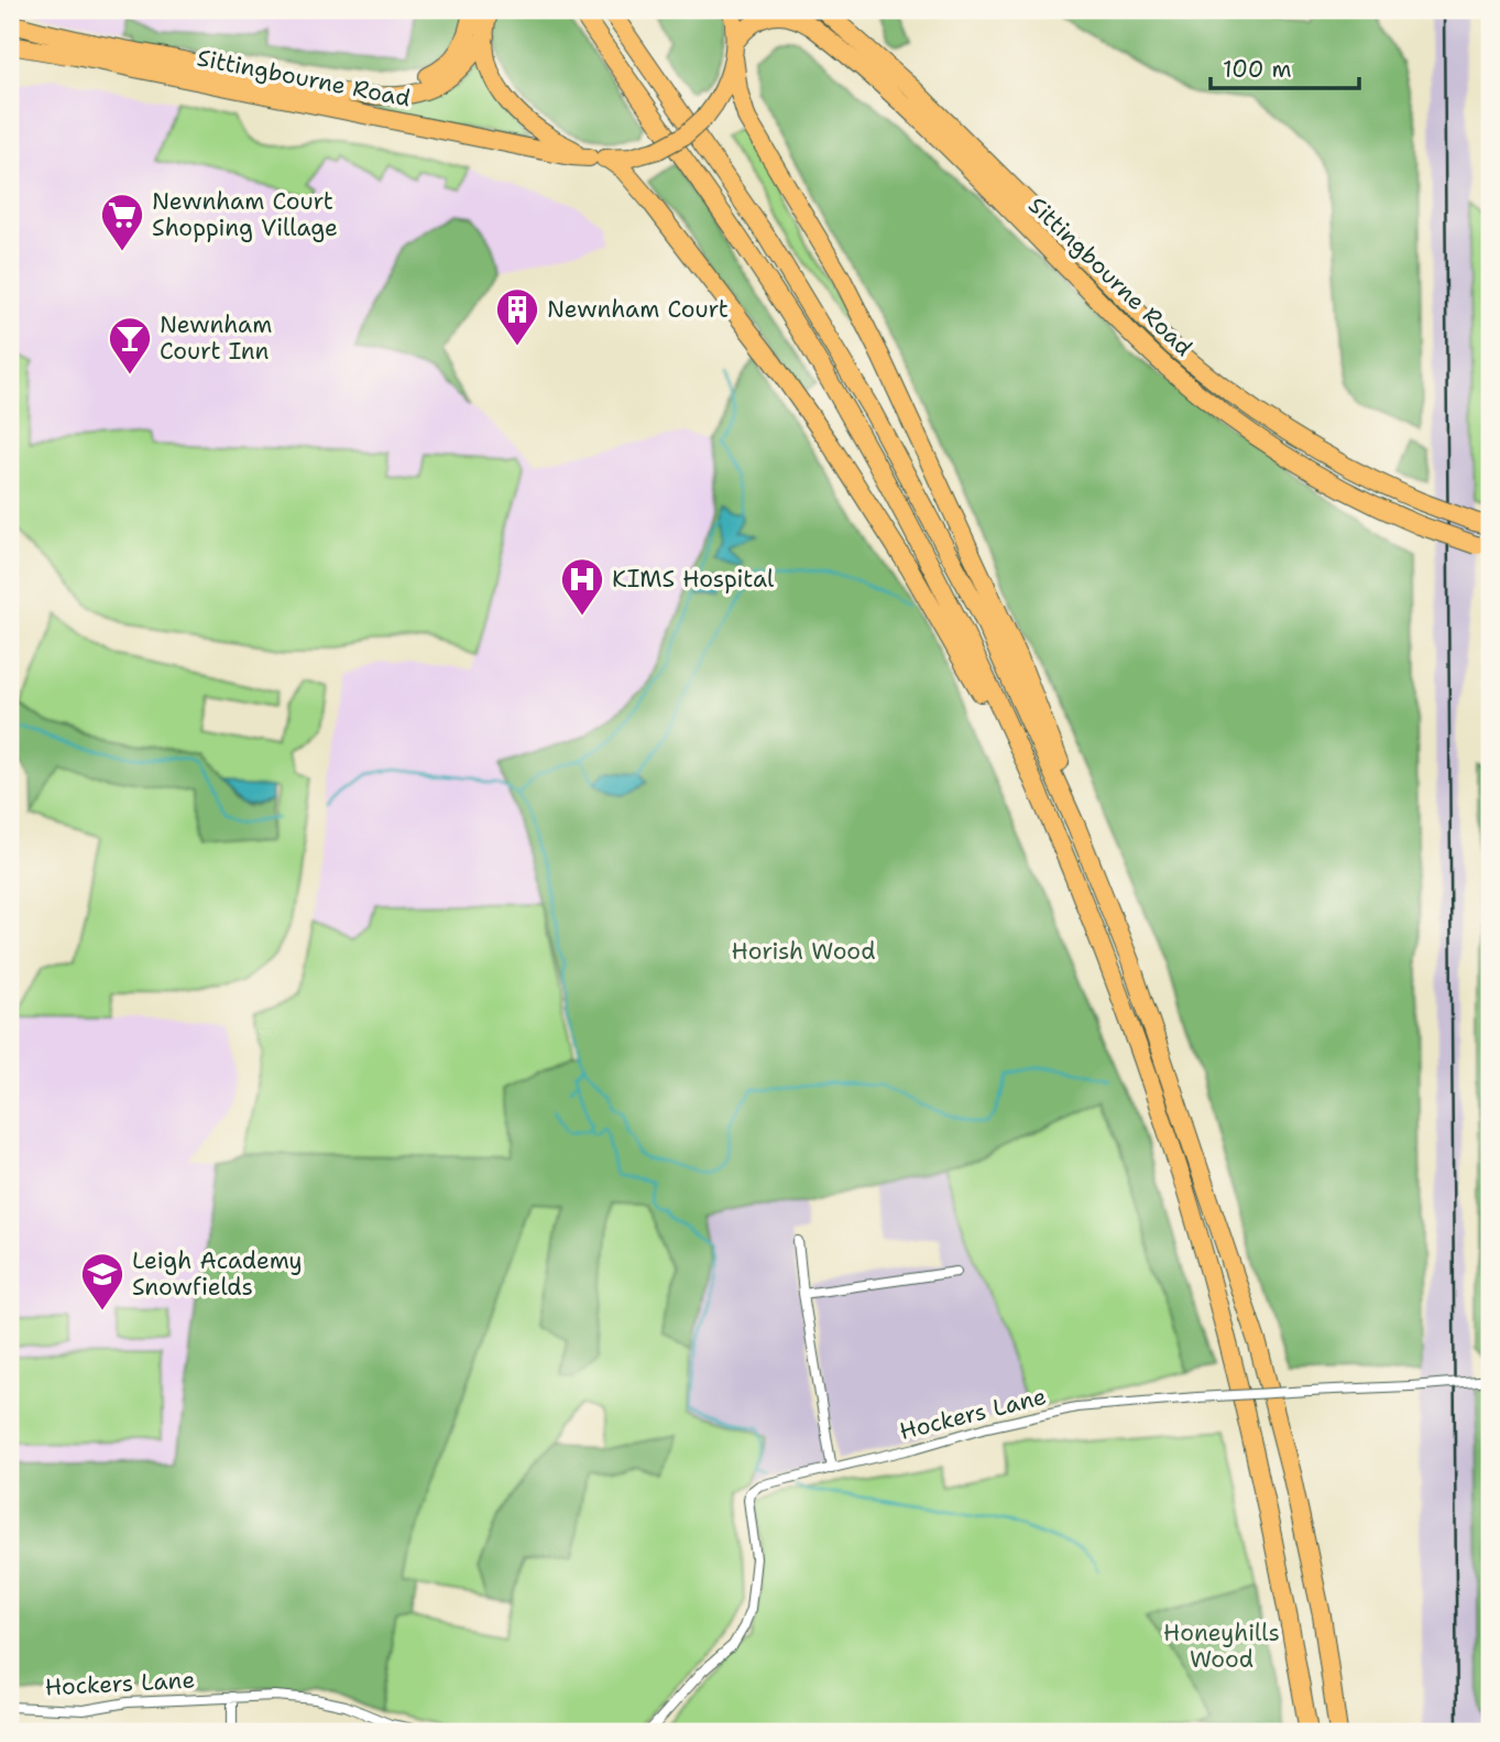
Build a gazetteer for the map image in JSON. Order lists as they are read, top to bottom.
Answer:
{
  "streets": {
    "highway": ["Sittingbourne Road"],
    "street": ["Hockers Lane"]
  },
  "parks": ["Horish Wood", "Honeyhills Wood"],
  "places": {
    "supermarket": ["Newnham Court Shopping Village"],
    "building": ["Newnham Court"],
    "bar": ["Newnham Court Inn"],
    "hospital": ["KIMS Hospital"],
    "school or university": ["Leigh Academy Snowfields"]
  },
  "scale_bar": "100 m"
}
